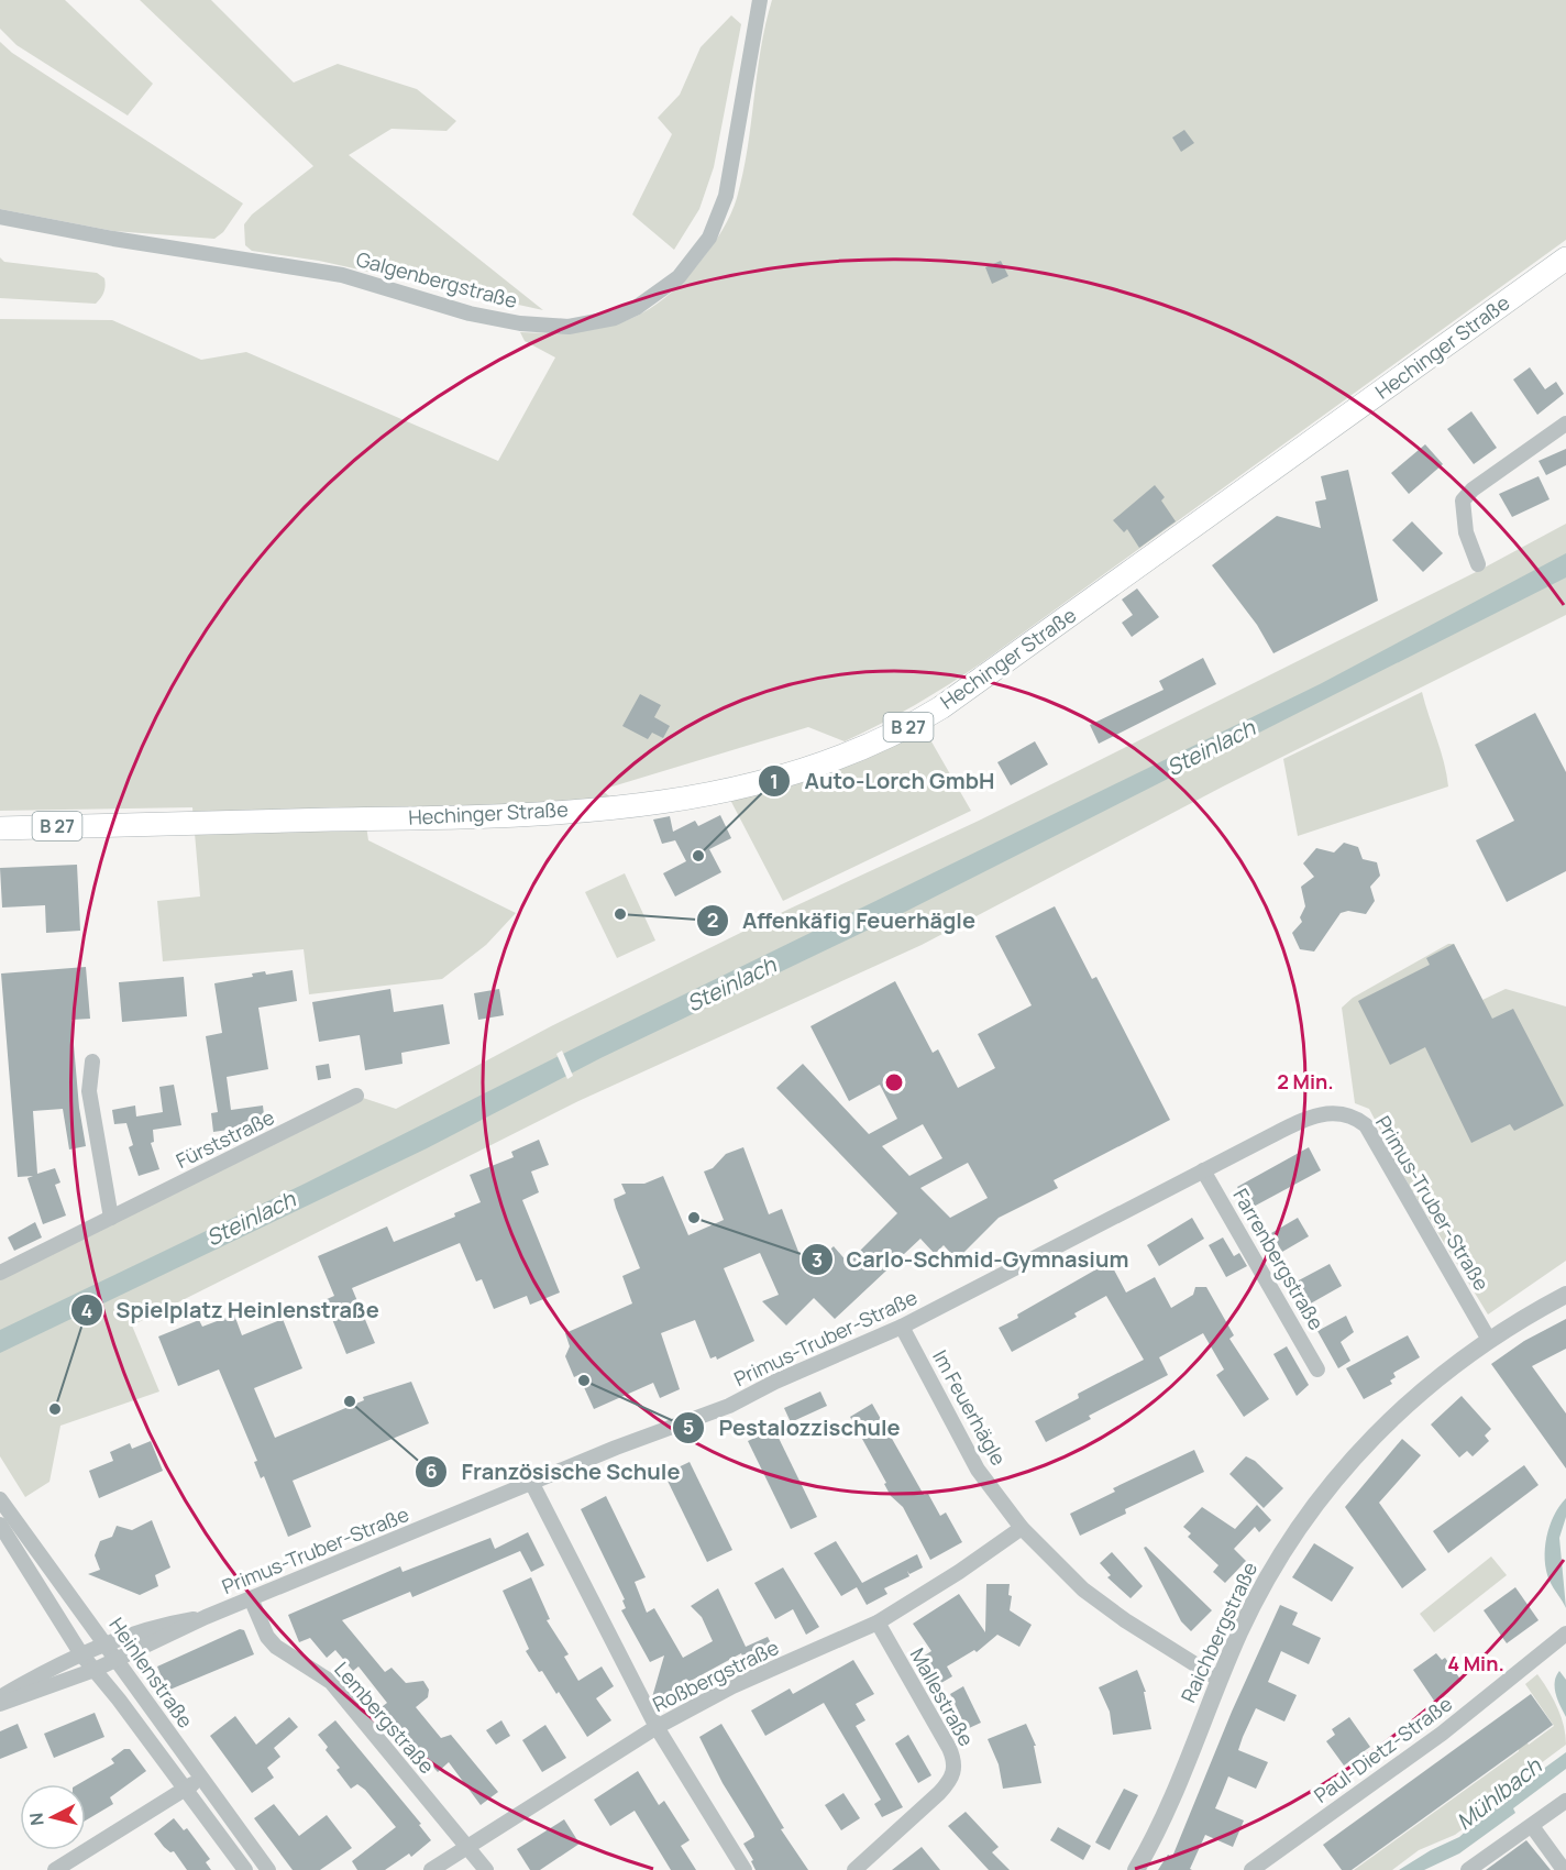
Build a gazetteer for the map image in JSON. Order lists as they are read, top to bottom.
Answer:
{
  "streets": {
    "main road": ["Hechinger Straße", "B 27"],
    "street": [
      "Galgenbergstraße",
      "Fürststraße",
      "Primus-Truber-Straße",
      "Farrenbergstraße",
      "Im Feuerhägle",
      "Raichbergstraße",
      "Heinlenstraße",
      "Roßbergstraße",
      "Mallestraße",
      "Lembergstraße",
      "Paul-Dietz-Straße"
    ]
  },
  "crossings": [
    ["Primus-Truber-Straße", "Farrenbergstraße"],
    ["Primus-Truber-Straße", "Im Feuerhägle"],
    ["Primus-Truber-Straße", "Raichbergstraße"],
    ["Primus-Truber-Straße", "Heinlenstraße"],
    ["Primus-Truber-Straße", "Lembergstraße"],
    ["Im Feuerhägle", "Raichbergstraße"],
    ["Im Feuerhägle", "Roßbergstraße"],
    ["Roßbergstraße", "Mallestraße"],
    ["Roßbergstraße", "Lembergstraße"]
  ],
  "water": ["Steinlach", "Mühlbach"],
  "places": [
    "Auto-Lorch GmbH",
    "Affenkäfig Feuerhägle",
    "Carlo-Schmid-Gymnasium",
    "Pestalozzischule",
    "Französische Schule",
    "Spielplatz Heinlenstraße"
  ],
  "north": "left",
  "rings": ["2 Min.", "4 Min."]
}
